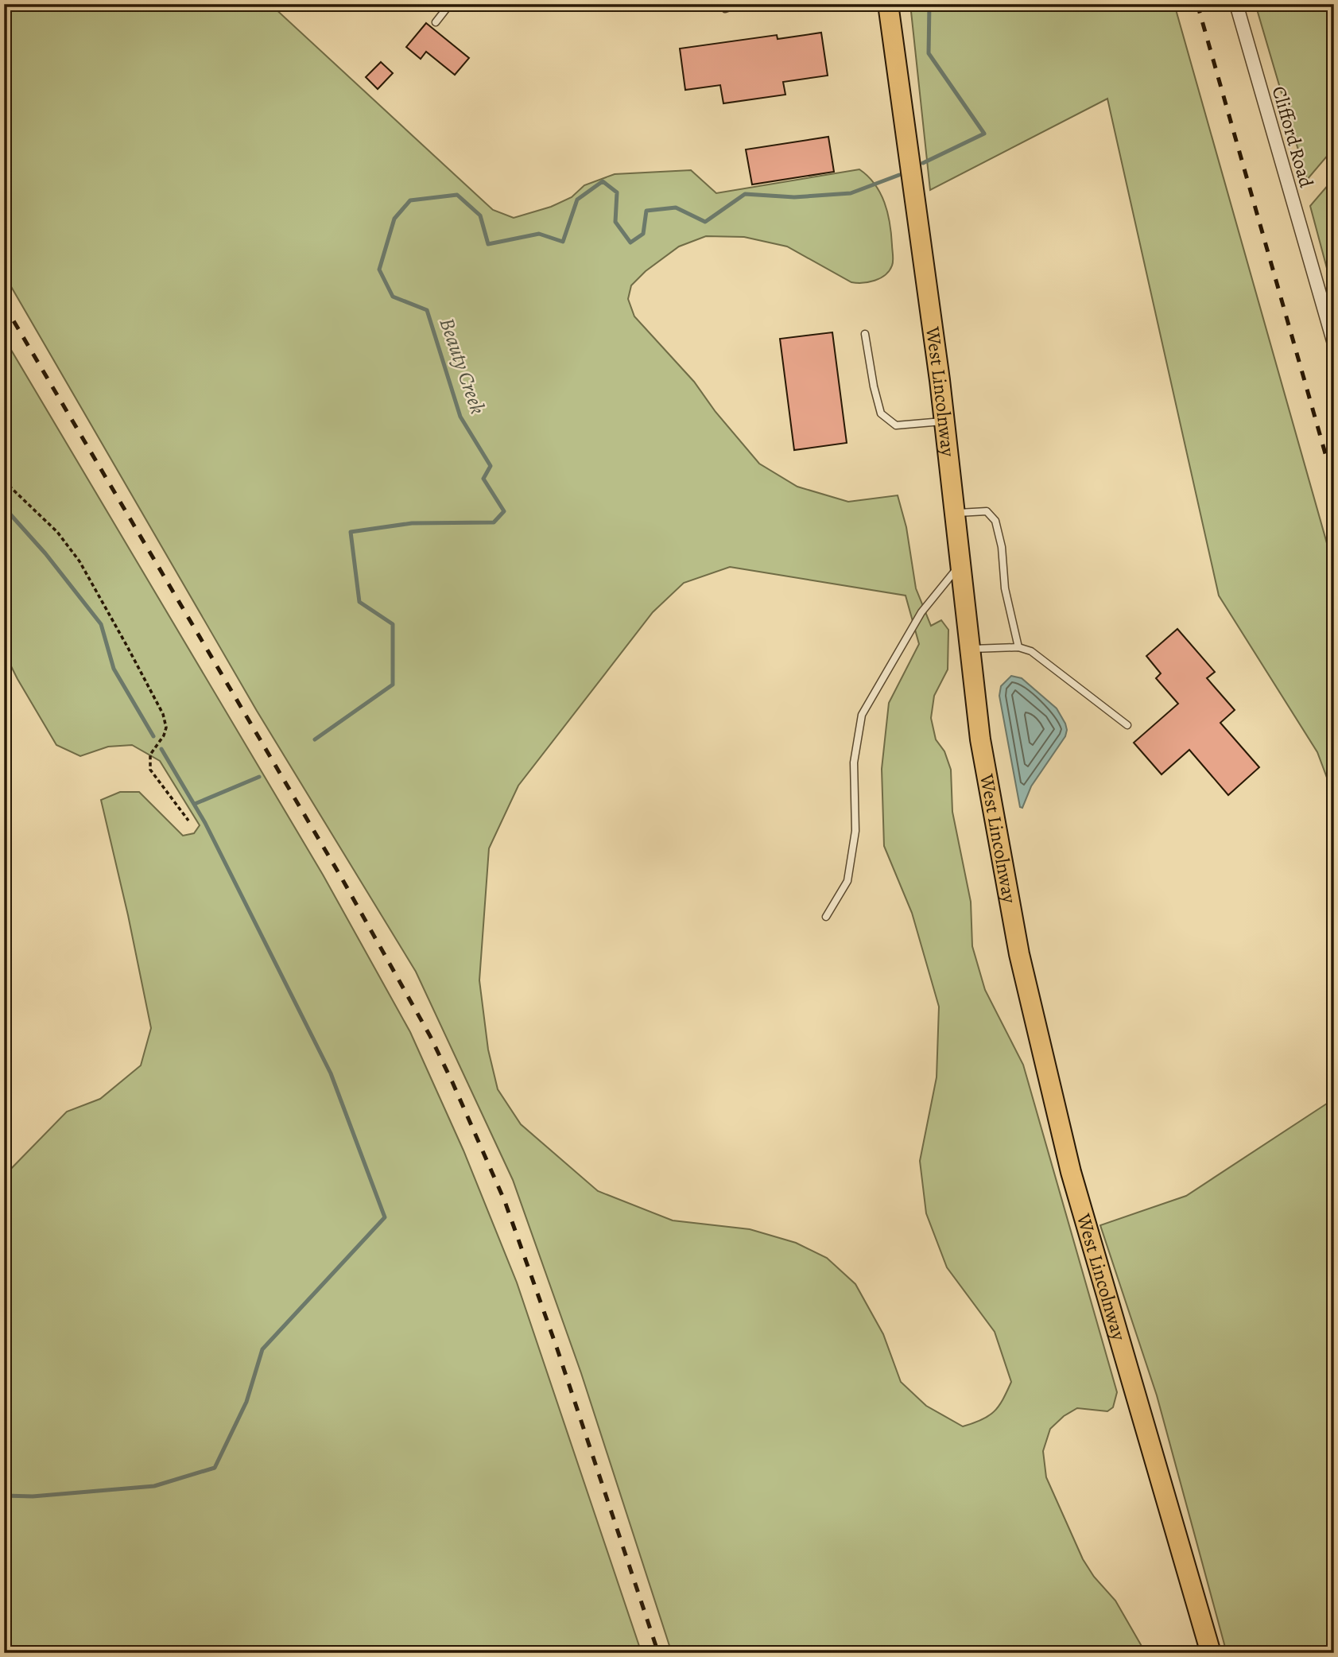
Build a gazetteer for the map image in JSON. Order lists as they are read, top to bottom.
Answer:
{
  "streets": {
    "main road": ["West Lincolnway"],
    "street": ["Clifford Road"]
  },
  "water": ["Beauty Creek"]
}
